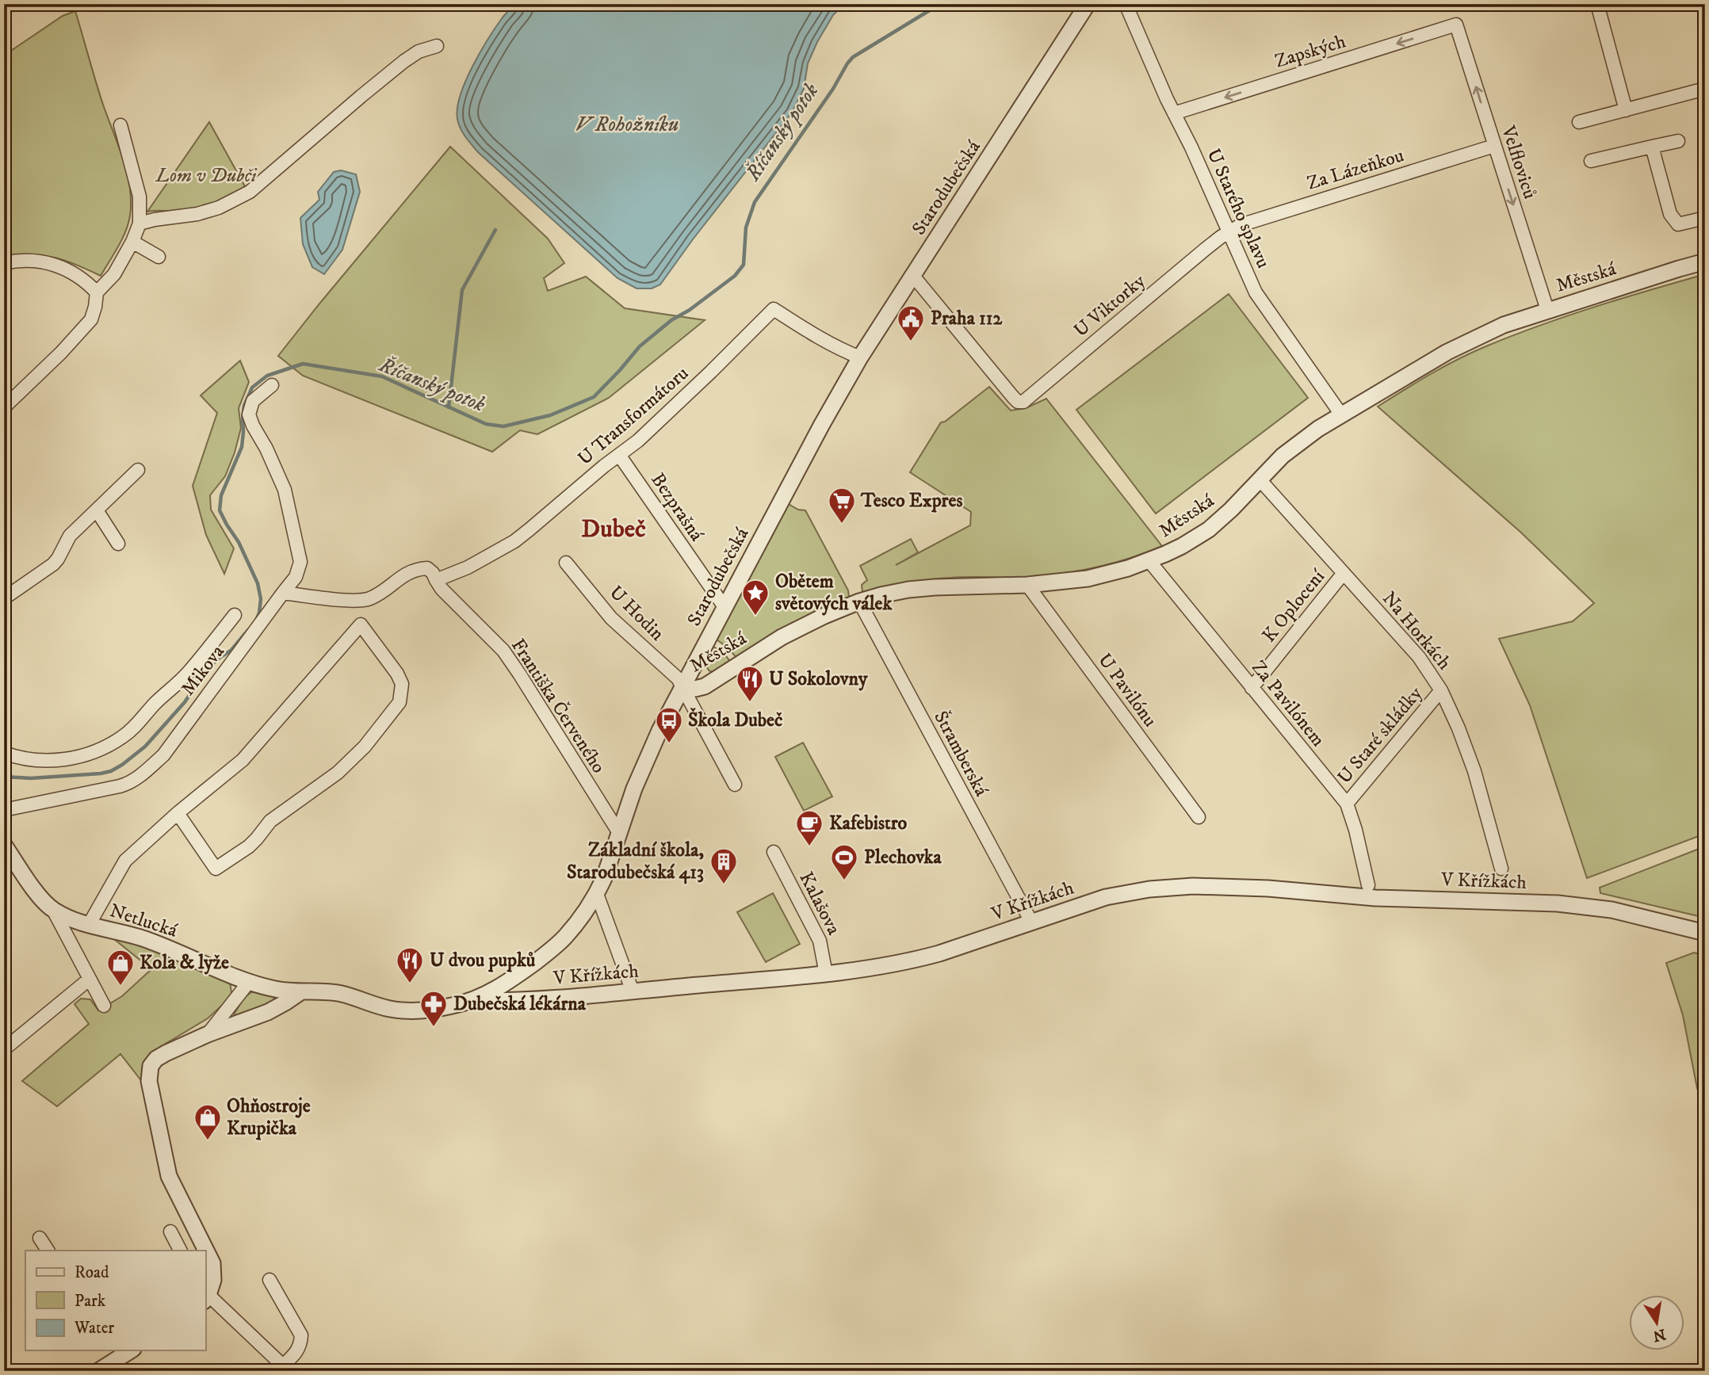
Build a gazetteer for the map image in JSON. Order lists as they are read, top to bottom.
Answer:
{
  "streets": {
    "street": [
      "Zapských",
      "Velfloviců",
      "Za Lázeňkou",
      "Starodubečská",
      "U Starého splavu",
      "Městská",
      "U Viktorky",
      "U Transformátoru",
      "Bezprašná",
      "K Oplocení",
      "U Hodin",
      "Na Horkách",
      "Mikova",
      "U Pavilónu",
      "Za Pavilónem",
      "Františka Červeného",
      "U Staré skládky",
      "Štramberská",
      "V Křížkách",
      "Kalašova",
      "Netlucká"
    ]
  },
  "crossings": [
    ["Zapských", "Velfloviců"],
    ["Zapských", "U Starého splavu"],
    ["Velfloviců", "Za Lázeňkou"],
    ["Velfloviců", "Městská"],
    ["Za Lázeňkou", "U Starého splavu"],
    ["Za Lázeňkou", "U Viktorky"],
    ["Starodubečská", "Městská"],
    ["Starodubečská", "U Viktorky"],
    ["Starodubečská", "U Transformátoru"],
    ["Starodubečská", "Bezprašná"],
    ["Starodubečská", "U Hodin"],
    ["Starodubečská", "Františka Červeného"],
    ["Starodubečská", "V Křížkách"],
    ["Starodubečská", "Netlucká"],
    ["U Starého splavu", "Městská"],
    ["U Starého splavu", "U Viktorky"],
    ["Městská", "U Hodin"],
    ["Městská", "Na Horkách"],
    ["Městská", "U Pavilónu"],
    ["Městská", "Za Pavilónem"],
    ["Městská", "Štramberská"],
    ["U Transformátoru", "Bezprašná"],
    ["U Transformátoru", "Františka Červeného"],
    ["K Oplocení", "Na Horkách"],
    ["K Oplocení", "Za Pavilónem"],
    ["Na Horkách", "U Staré skládky"],
    ["Za Pavilónem", "U Staré skládky"],
    ["Štramberská", "V Křížkách"],
    ["V Křížkách", "Kalašova"]
  ],
  "one_way": ["Zapských"],
  "districts": ["Dubeč"],
  "water": ["V Rohožníku", "Říčanský potok"],
  "parks": ["Lom v Dubči"],
  "places": {
    "public building": ["Praha 112"],
    "supermarket": ["Tesco Expres"],
    "place": ["Obětem světových válek"],
    "restaurant": ["U Sokolovny", "U dvou pupků"],
    "bus stop": ["Škola Dubeč"],
    "cafe": ["Kafebistro"],
    "sports": ["Plechovka"],
    "building": ["Základní škola, Starodubečská 413"],
    "shop": ["Kola & lyže", "Ohňostroje Krupička"],
    "pharmacy": ["Dubečská lékárna"]
  },
  "legend": ["Road", "Park", "Water"],
  "north": "bottom"
}
